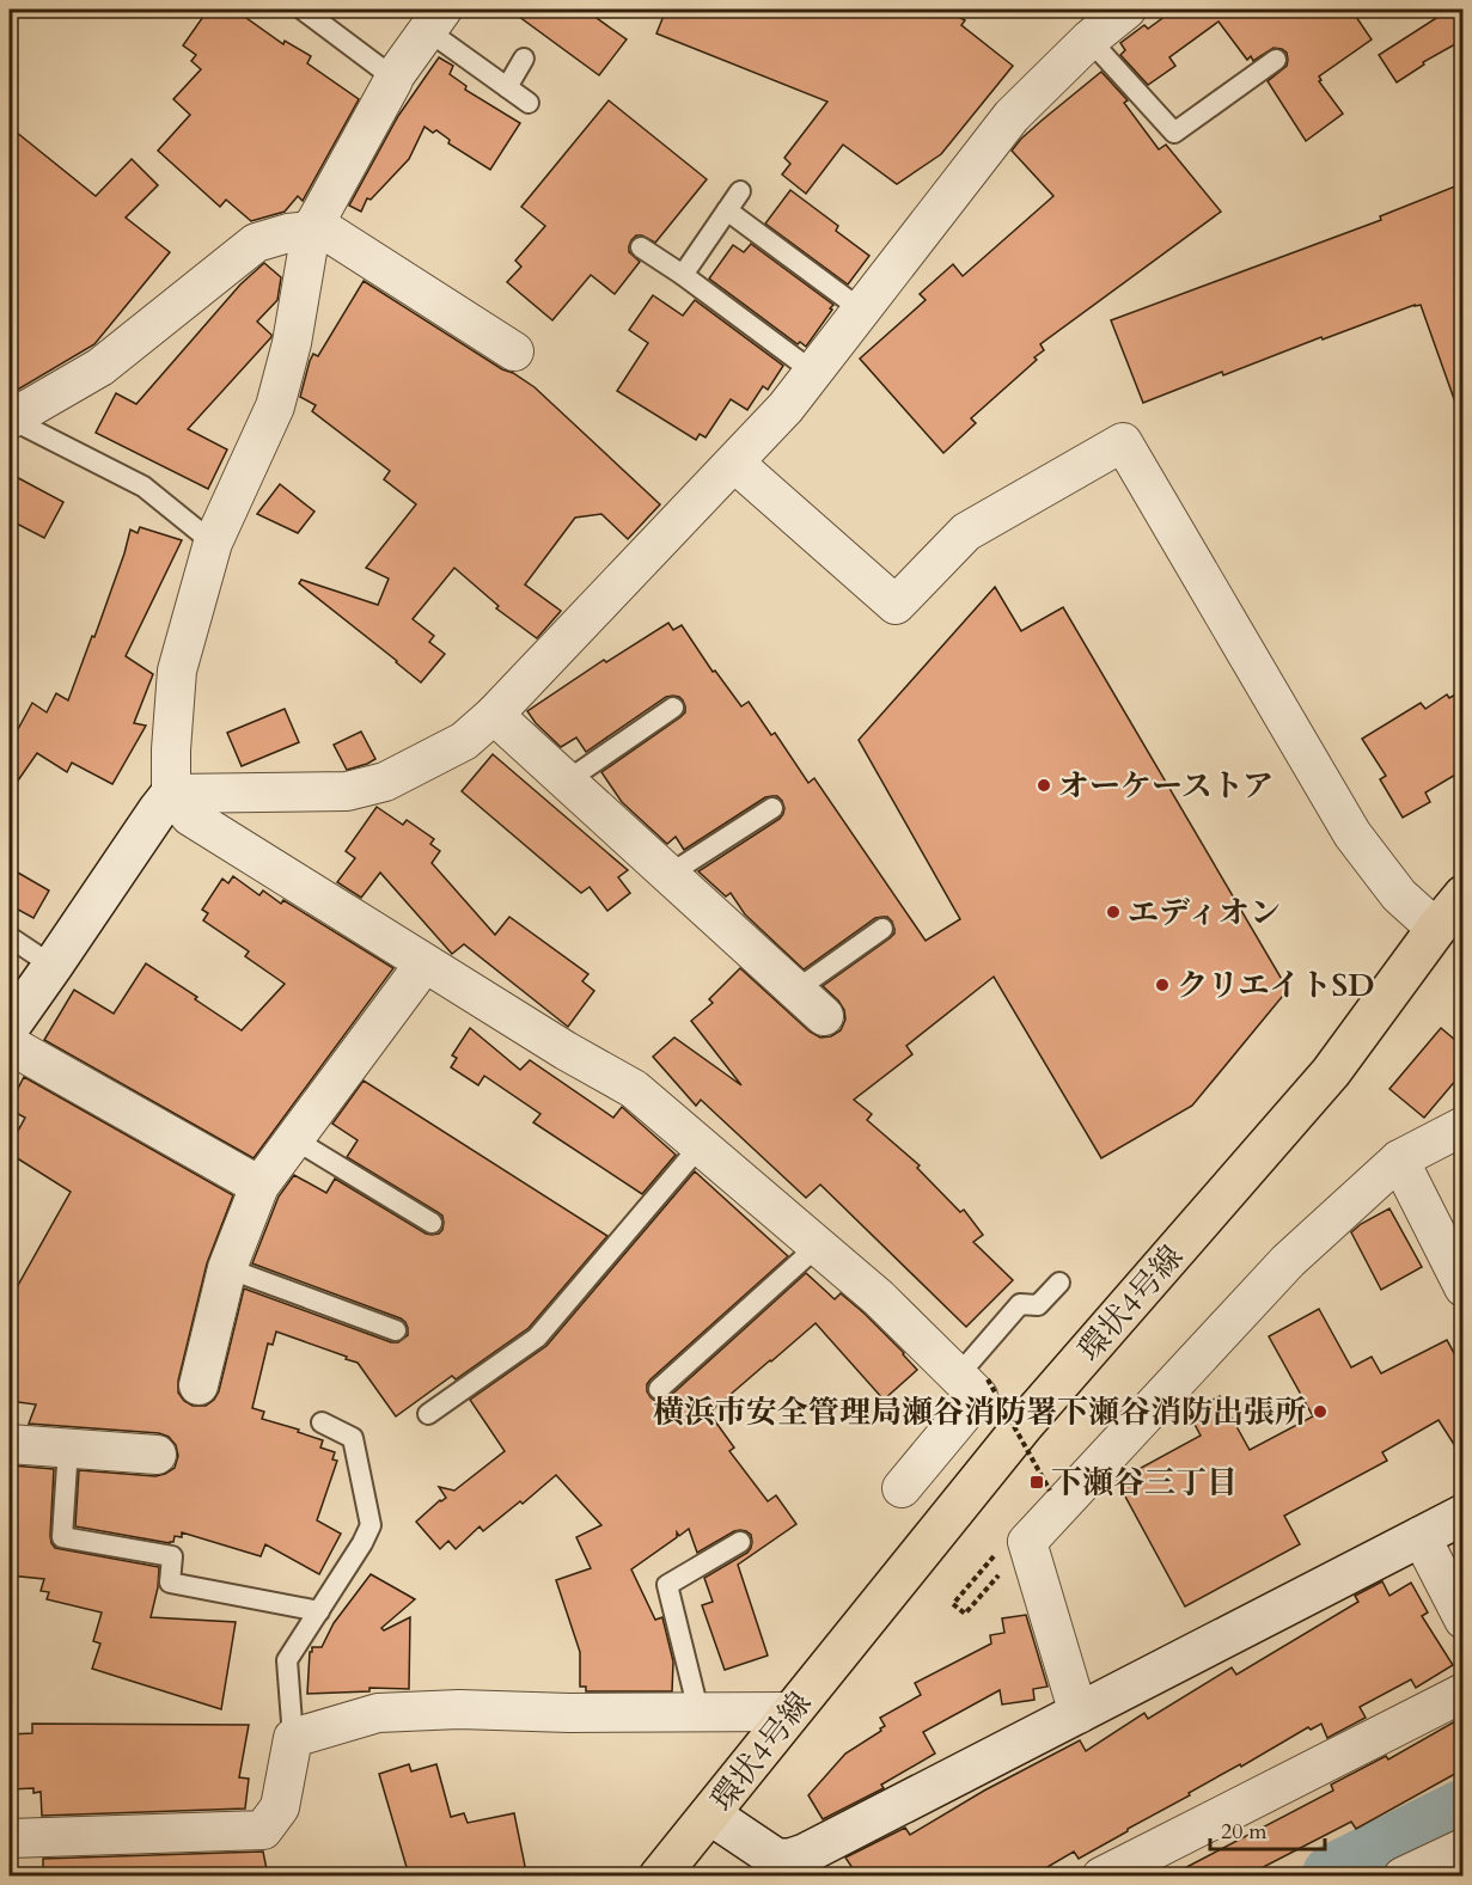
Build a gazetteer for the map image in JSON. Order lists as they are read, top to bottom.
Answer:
{
  "streets": {
    "main road": ["環状4号線"]
  },
  "places": {
    "other": [
      "オーケーストア",
      "エディオン",
      "クリエイトSD",
      "横浜市安全管理局瀬谷消防署下瀬谷消防出張所"
    ],
    "transit": ["下瀬谷三丁目"]
  },
  "scale_bar": "20 m"
}
